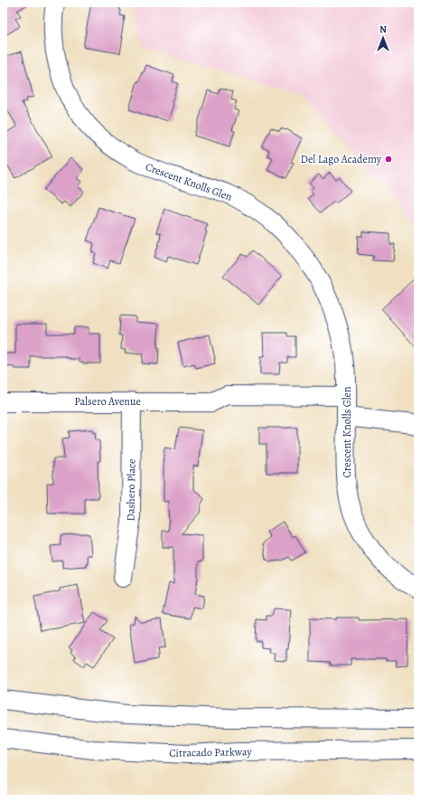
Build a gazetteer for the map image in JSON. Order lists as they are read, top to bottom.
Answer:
{
  "streets": {
    "street": [
      "Crescent Knolls Glen",
      "Palsero Avenue",
      "Dashero Place",
      "Citracado Parkway"
    ]
  },
  "crossings": [
    ["Crescent Knolls Glen", "Palsero Avenue"],
    ["Palsero Avenue", "Dashero Place"]
  ],
  "places": ["Del Lago Academy"],
  "north": "top"
}
